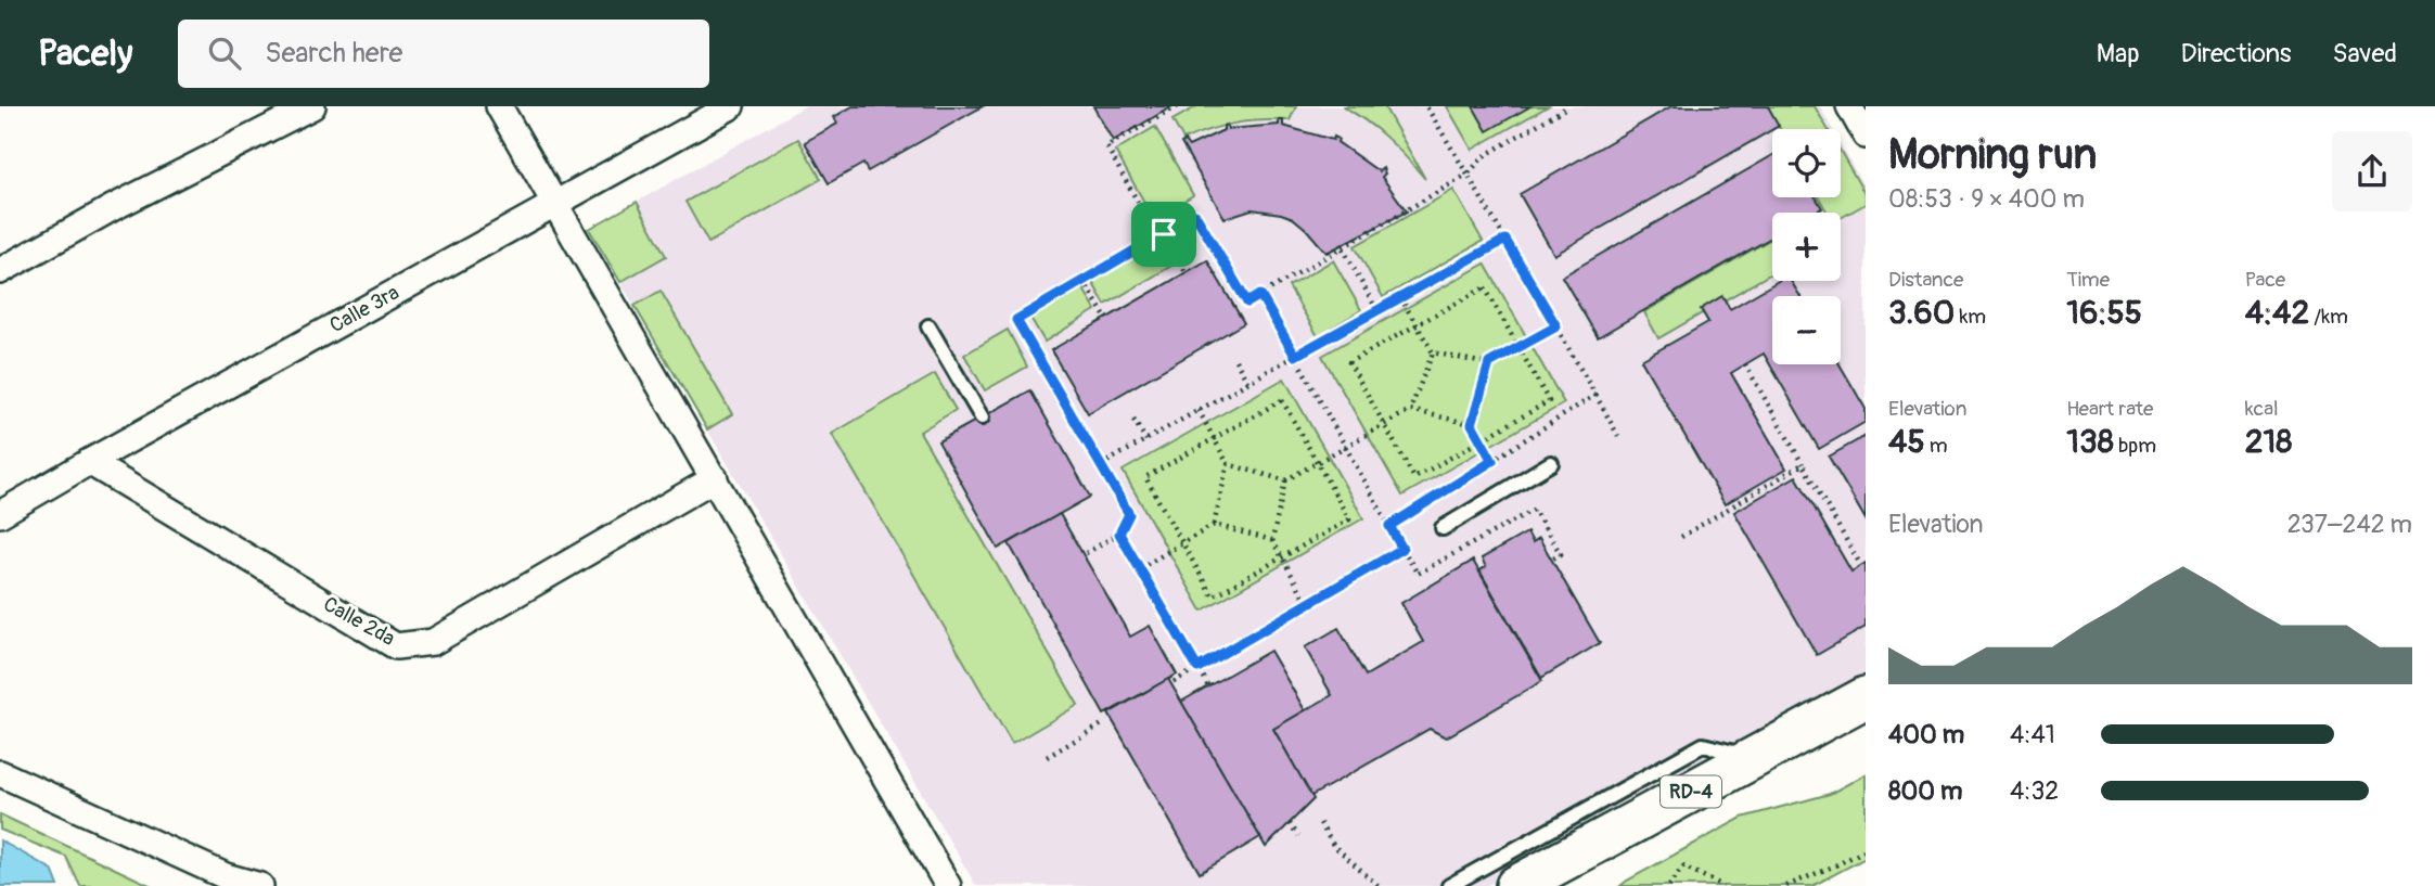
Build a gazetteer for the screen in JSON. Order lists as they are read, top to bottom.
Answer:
{
  "streets": {
    "main road": ["RD-4"],
    "street": ["Calle 3ra", "Calle 2da"]
  },
  "crossings": [
    ["Calle 3ra", "Calle 2da"]
  ],
  "page": {
    "header": "Pacely",
    "search": "Search here",
    "nav": ["Map", "Directions", "Saved"],
    "heading": ["Morning run", "08:53 · 9 × 400 m"],
    "map_buttons": ["+", "−"],
    "stats": [
      ["Distance", "3.60 km"],
      ["Time", "16:55"],
      ["Pace", "4:42 /km"],
      ["Elevation", "45 m"],
      ["Heart rate", "138 bpm"],
      ["kcal", "218"]
    ],
    "chart": ["Elevation", "237–242 m"],
    "list": [
      {
        "name": "400 m",
        "note": "4:41"
      },
      {
        "name": "800 m",
        "note": "4:32"
      }
    ]
  }
}
